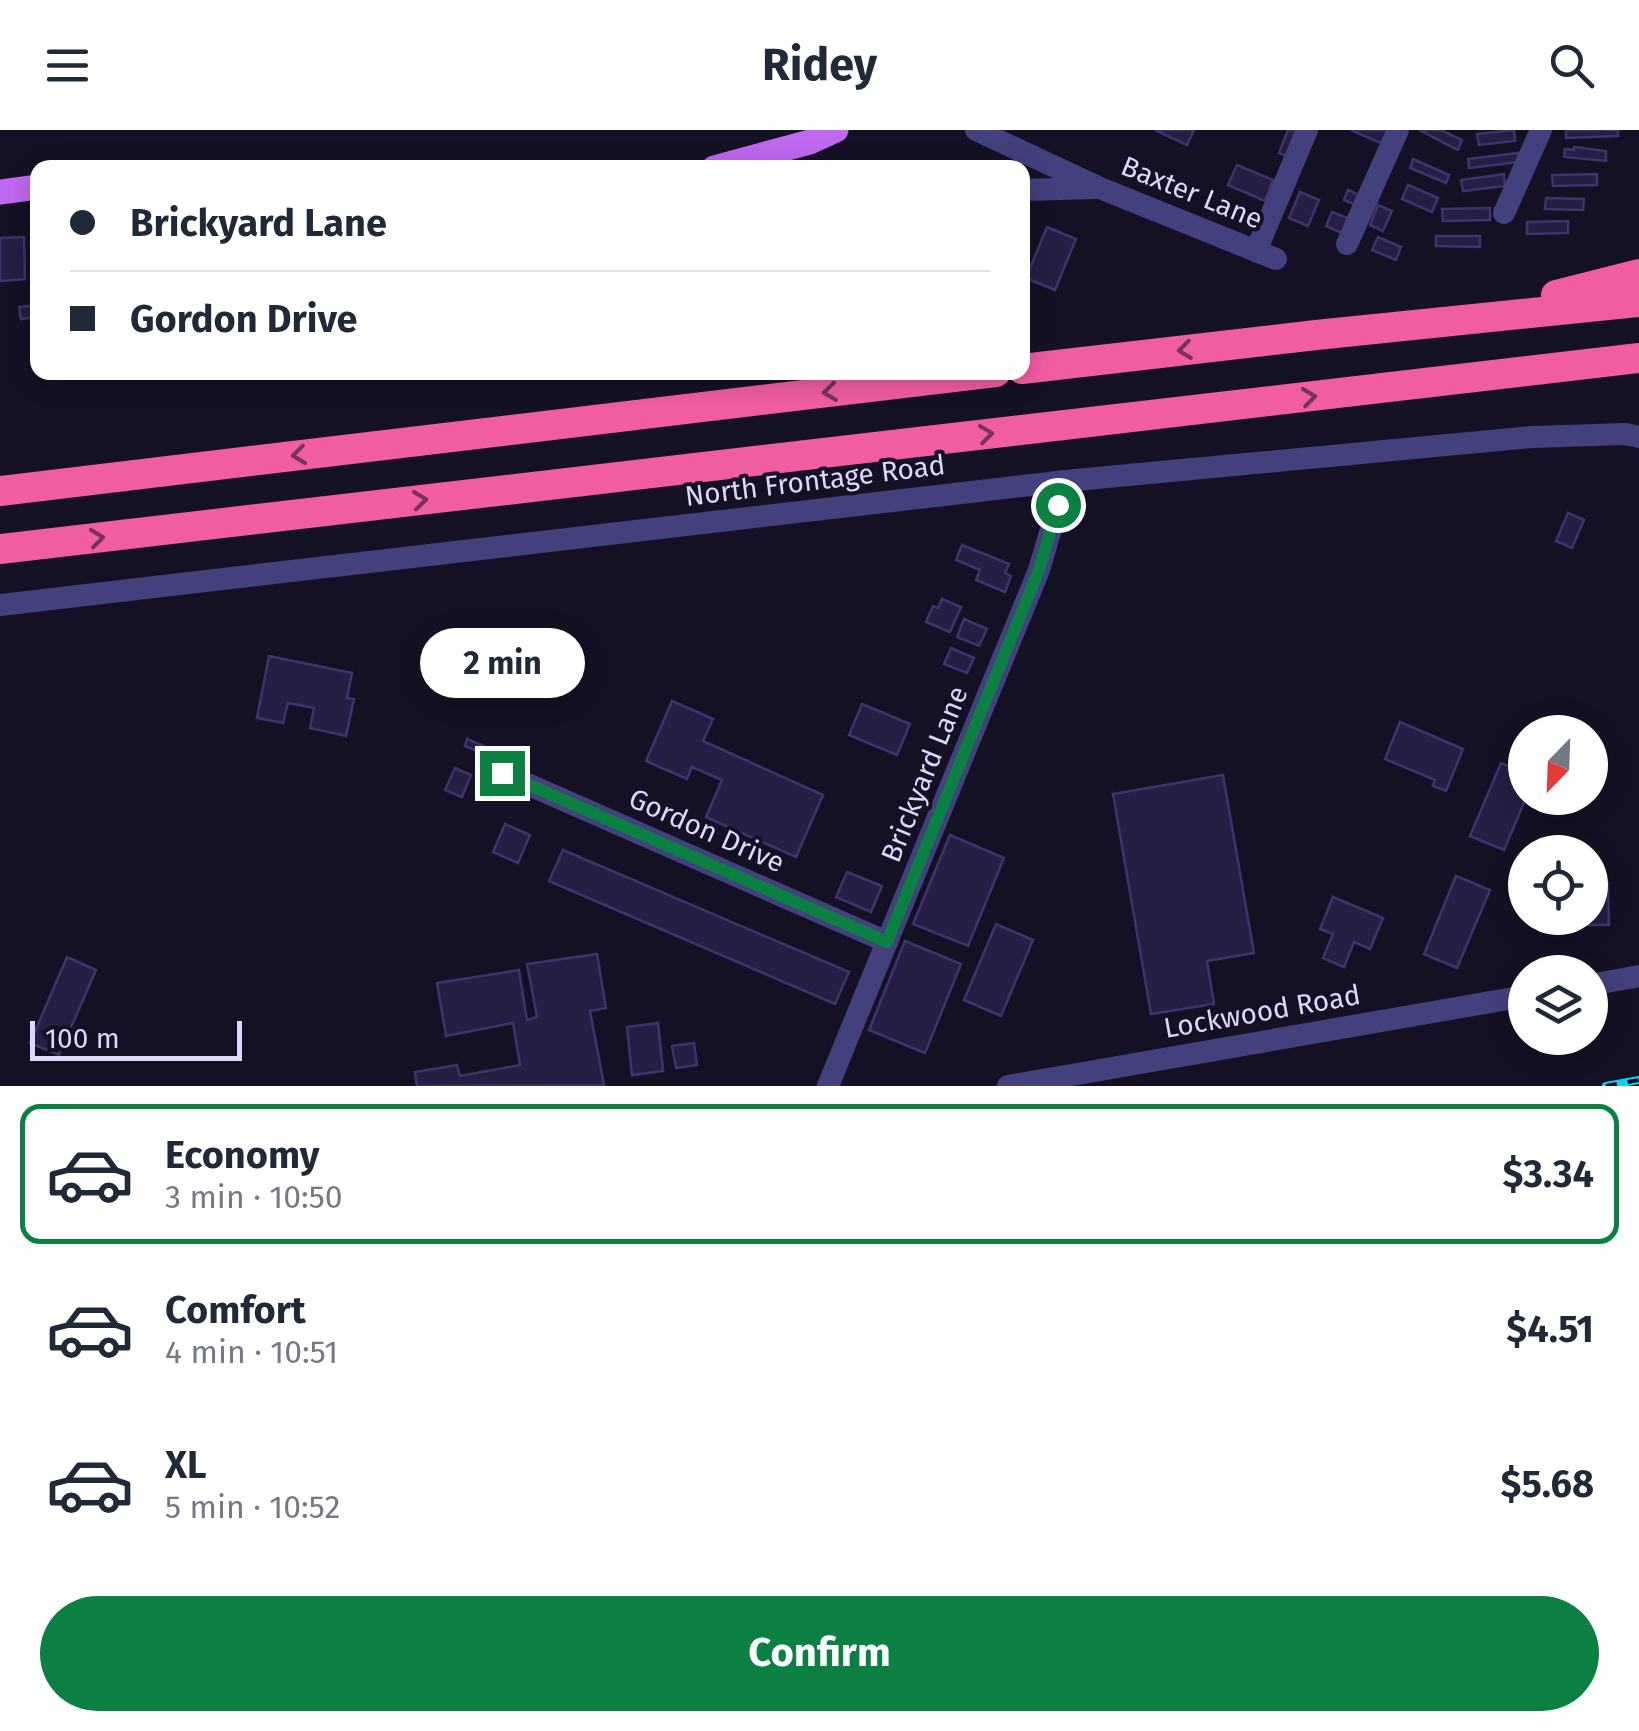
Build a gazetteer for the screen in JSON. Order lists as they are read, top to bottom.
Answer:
{
  "streets": {
    "street": [
      "Baxter Lane",
      "North Frontage Road",
      "Brickyard Lane",
      "Gordon Drive",
      "Lockwood Road"
    ]
  },
  "crossings": [
    ["North Frontage Road", "Brickyard Lane"],
    ["Brickyard Lane", "Gordon Drive"]
  ],
  "scale_bar": "100 m",
  "north": "bottom left",
  "page": {
    "header": "Ridey",
    "banner": ["Brickyard Lane", "Gordon Drive"],
    "bubble": "2 min",
    "scale": "100 m",
    "list": [
      {
        "name": "Economy",
        "note": "3 min · 10:50",
        "value": "$3.34"
      },
      {
        "name": "Comfort",
        "note": "4 min · 10:51",
        "value": "$4.51"
      },
      {
        "name": "XL",
        "note": "5 min · 10:52",
        "value": "$5.68"
      }
    ],
    "buttons": "Confirm"
  }
}
